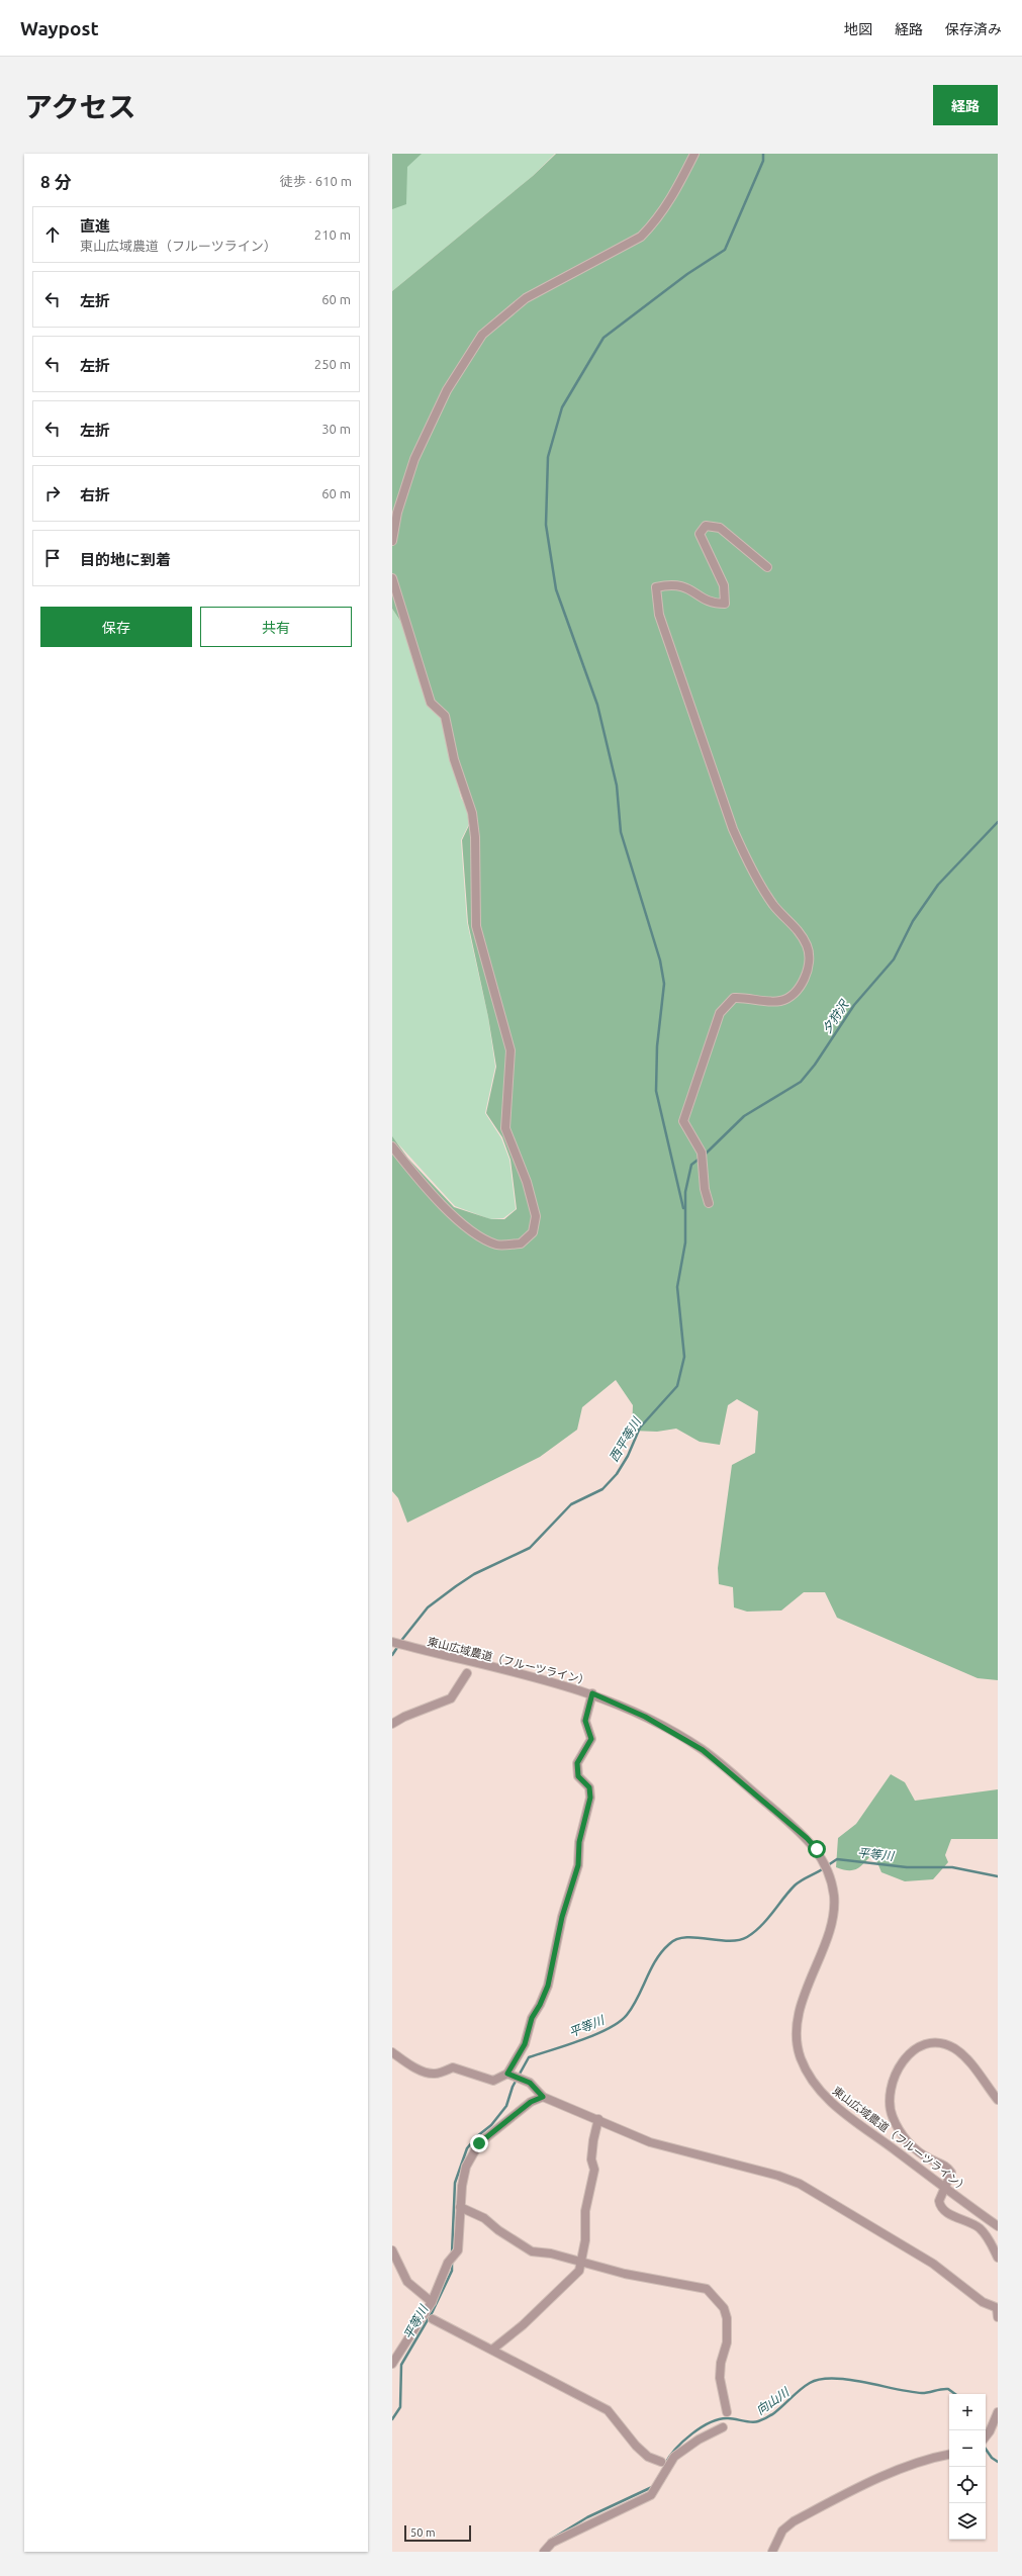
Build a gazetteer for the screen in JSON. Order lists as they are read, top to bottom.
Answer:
{
  "streets": {
    "street": ["東山広域農道（フルーツライン）"]
  },
  "water": [
    "夕狩沢",
    "西平等川",
    "平等川",
    "向山川"
  ],
  "scale_bar": "50 m",
  "page": {
    "header": "Waypost",
    "nav": ["地図", "経路", "保存済み"],
    "title": "アクセス",
    "buttons": [
      "経路",
      ["保存", "共有"]
    ],
    "heading": ["8 分", "徒歩 · 610 m"],
    "list": [
      ["直進", "東山広域農道（フルーツライン）", "210 m"],
      ["左折", "60 m"],
      ["左折", "250 m"],
      ["左折", "30 m"],
      ["右折", "60 m"],
      "目的地に到着"
    ],
    "map_buttons": ["+", "−"],
    "scale": "50 m"
  }
}
